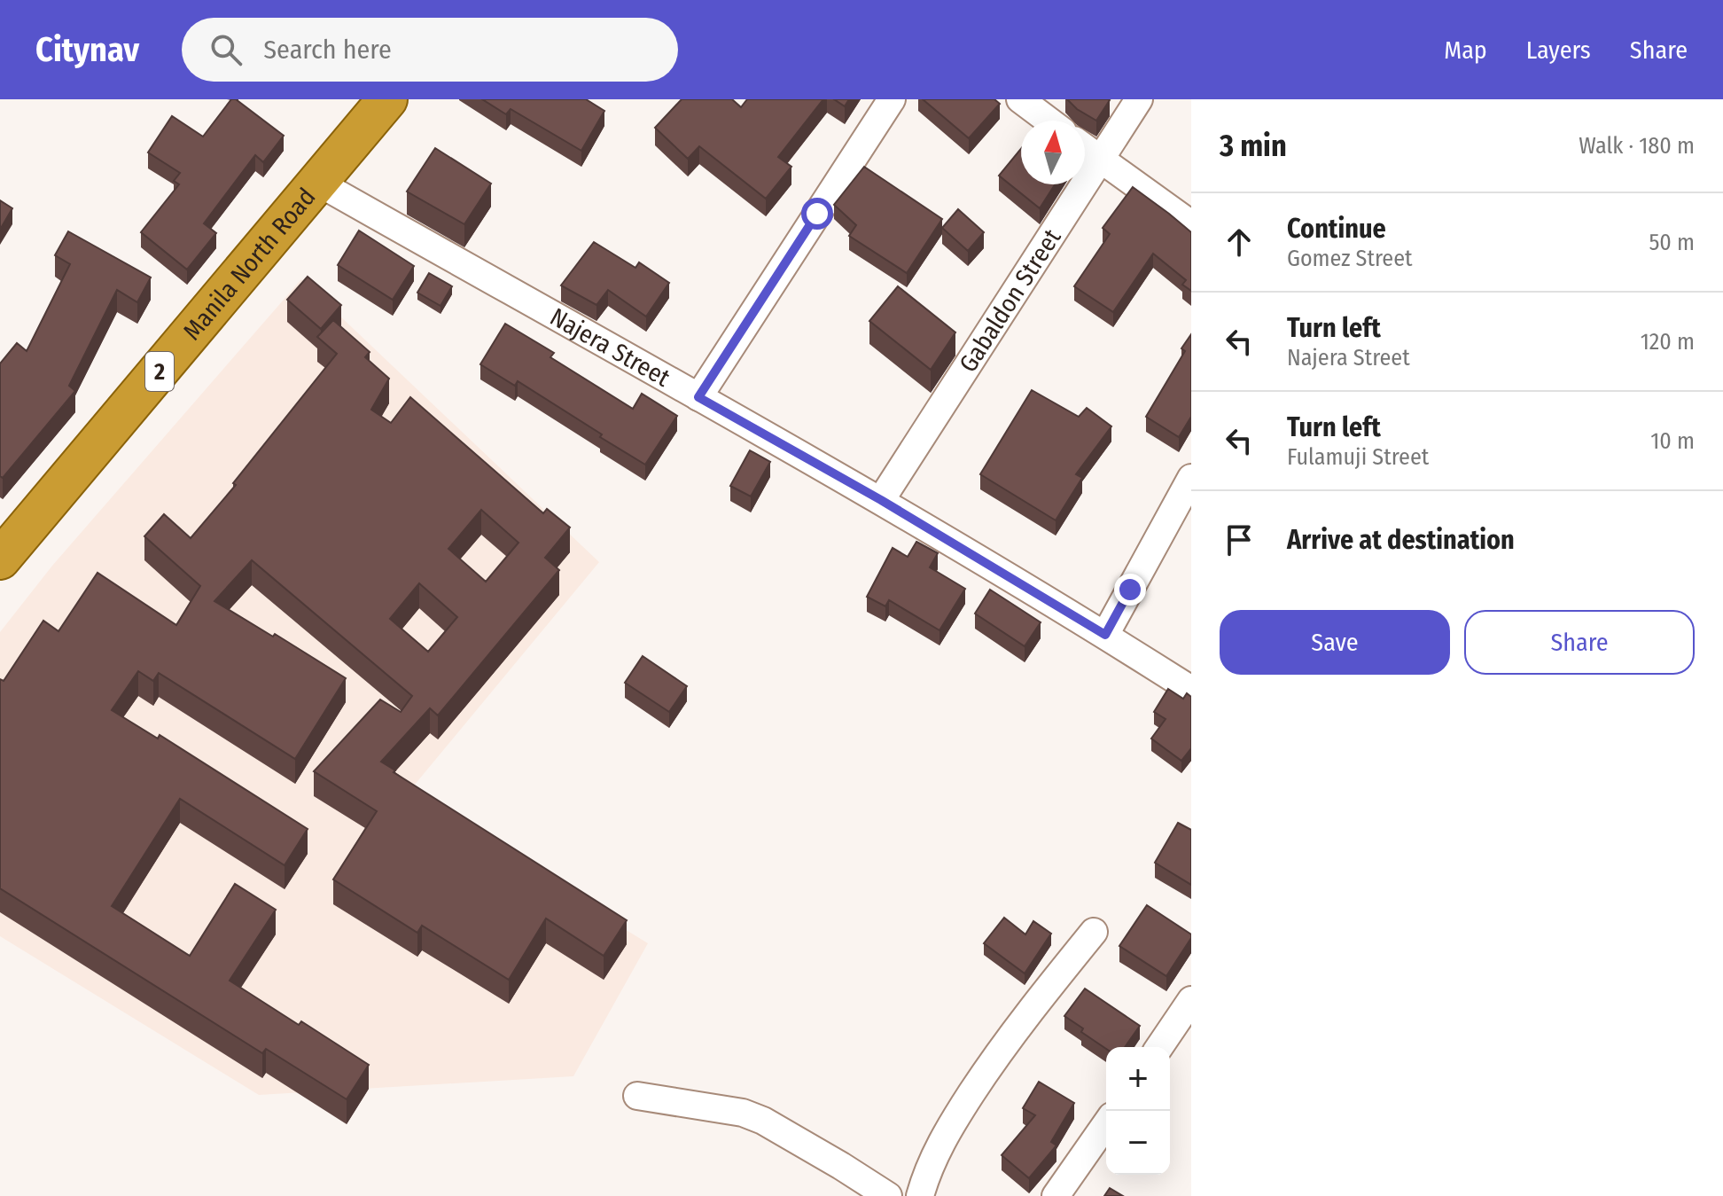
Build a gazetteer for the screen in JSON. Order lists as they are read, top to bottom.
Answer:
{
  "streets": {
    "highway": ["Manila North Road", "2"],
    "street": ["Gabaldon Street", "Najera Street"]
  },
  "crossings": [
    ["Manila North Road", "Najera Street"],
    ["Gabaldon Street", "Najera Street"]
  ],
  "north": "top",
  "page": {
    "header": "Citynav",
    "search": "Search here",
    "nav": ["Map", "Layers", "Share"],
    "heading": ["3 min", "Walk · 180 m"],
    "list": [
      ["Continue", "Gomez Street", "50 m"],
      ["Turn left", "Najera Street", "120 m"],
      ["Turn left", "Fulamuji Street", "10 m"],
      "Arrive at destination"
    ],
    "buttons": ["Save", "Share"],
    "map_buttons": ["+", "−"]
  }
}
